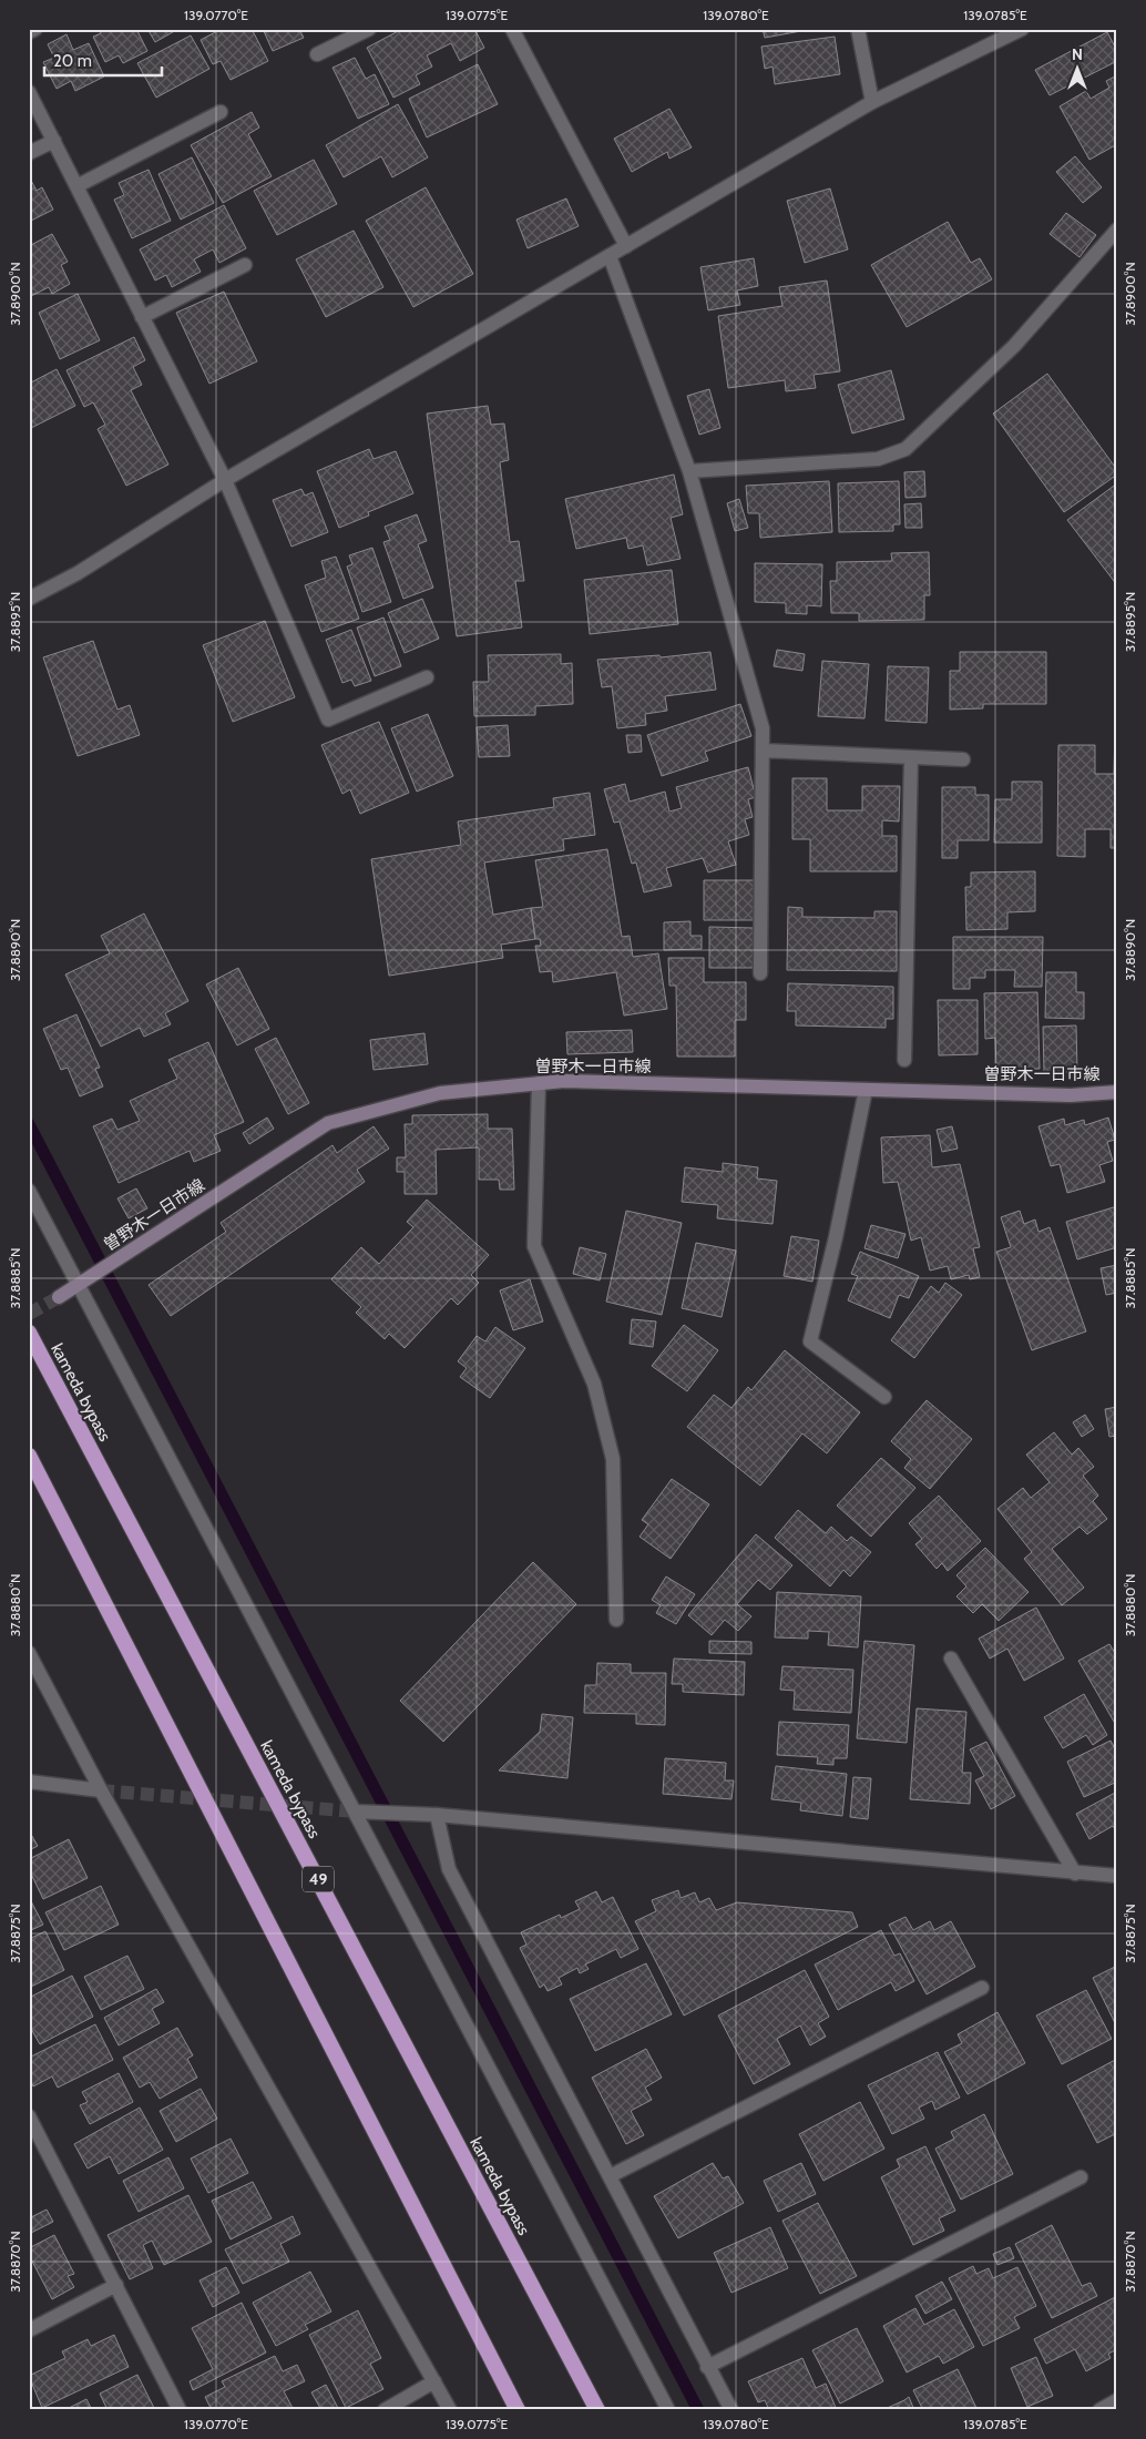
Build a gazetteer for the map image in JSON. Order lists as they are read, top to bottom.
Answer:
{
  "streets": {
    "highway": ["kameda bypass", "49"],
    "main road": ["曽野木一日市線"]
  },
  "scale_bar": "20 m",
  "north": "top",
  "coordinates": [
    "139.0770°E",
    "139.0775°E",
    "139.0780°E",
    "139.0785°E",
    "37.8900°N",
    "37.8895°N",
    "37.8890°N",
    "37.8885°N",
    "37.8880°N",
    "37.8875°N",
    "37.8870°N"
  ]
}
